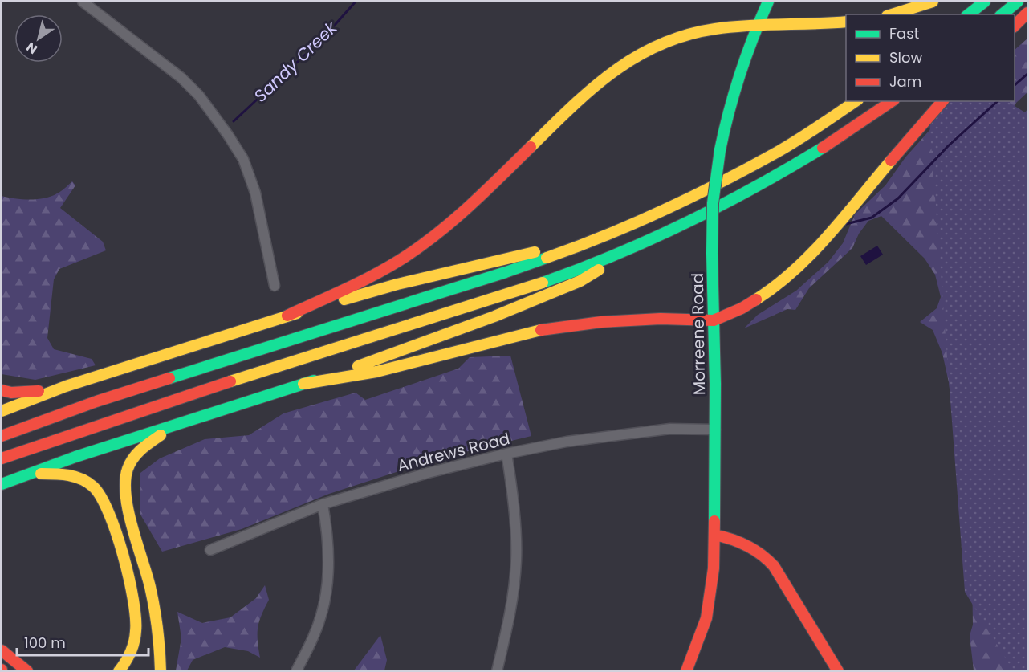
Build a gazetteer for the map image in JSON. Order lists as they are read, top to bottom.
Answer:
{
  "streets": {
    "main road": ["Morreene Road"],
    "street": ["Andrews Road"]
  },
  "crossings": [
    ["Morreene Road", "Andrews Road"]
  ],
  "water": ["Sandy Creek"],
  "legend": ["Fast", "Slow", "Jam"],
  "scale_bar": "100 m",
  "north": "bottom left"
}
